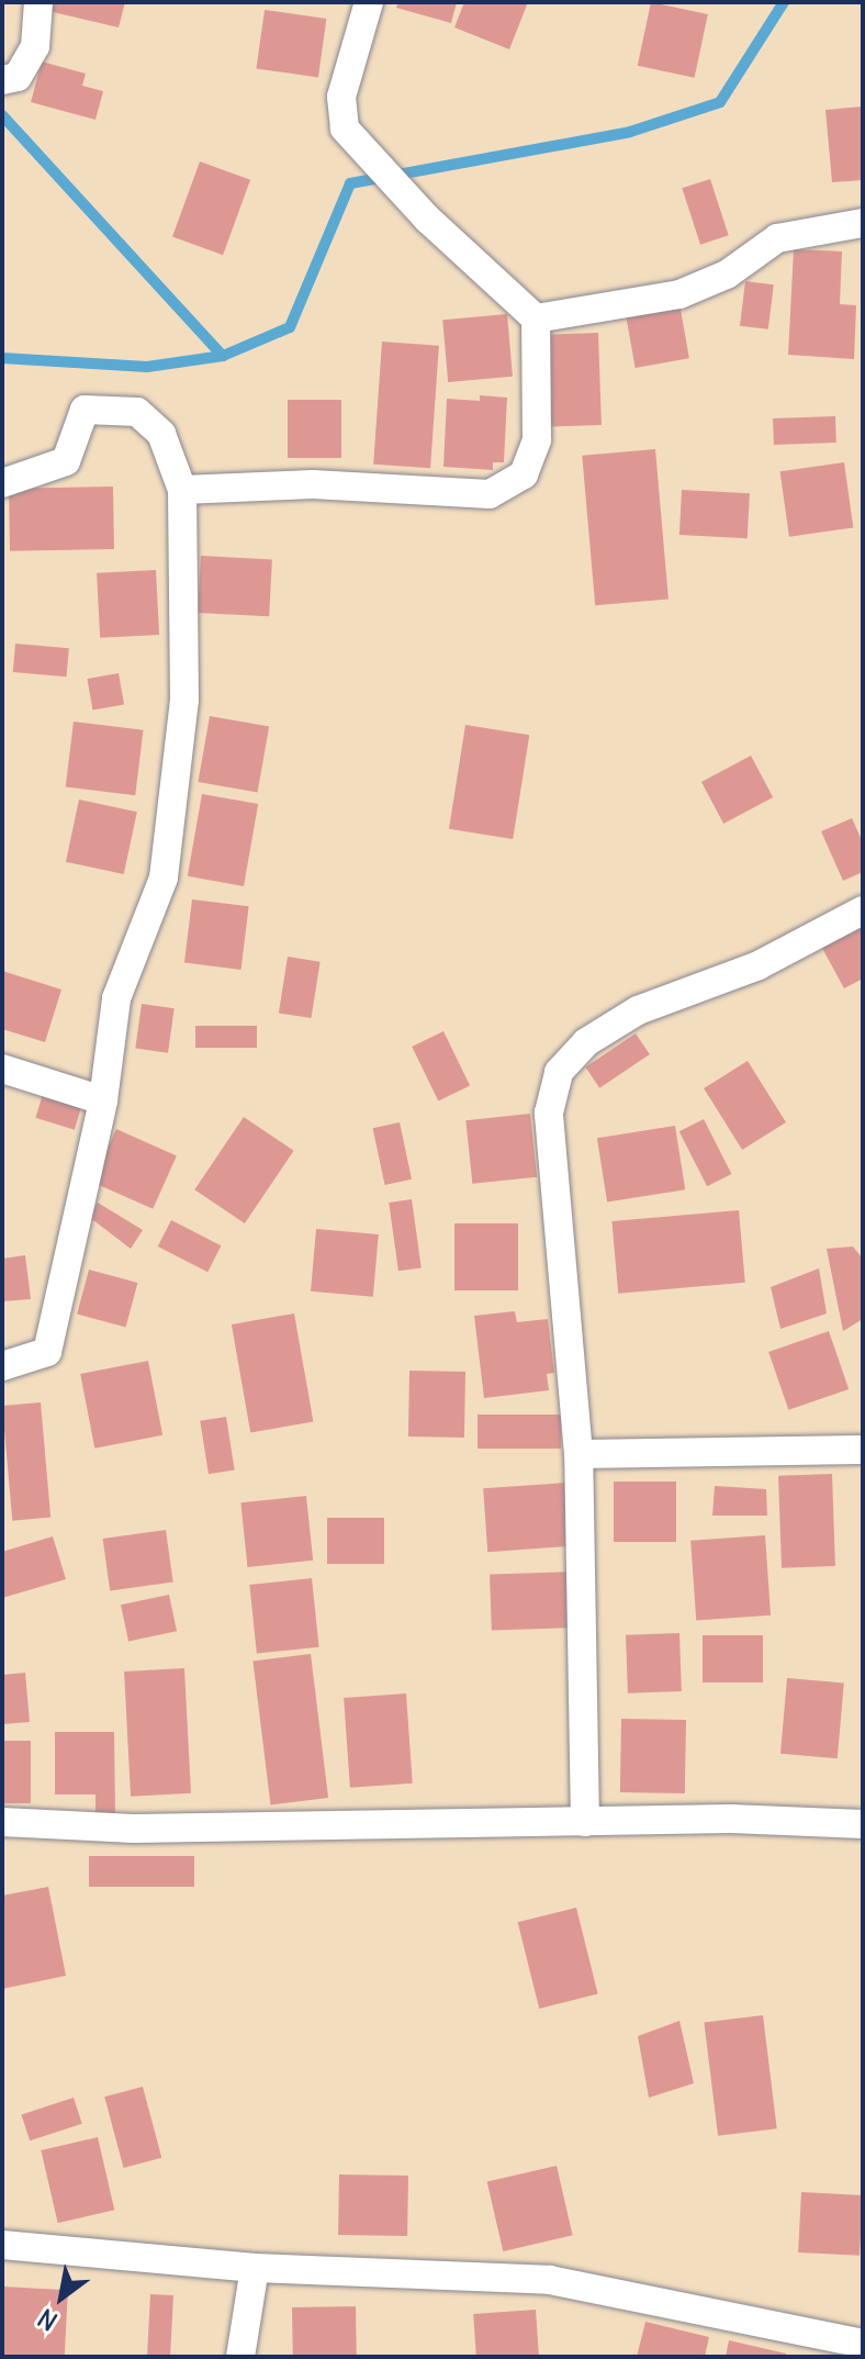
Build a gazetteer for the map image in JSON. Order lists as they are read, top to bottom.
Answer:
{
  "north": "bottom left"
}
